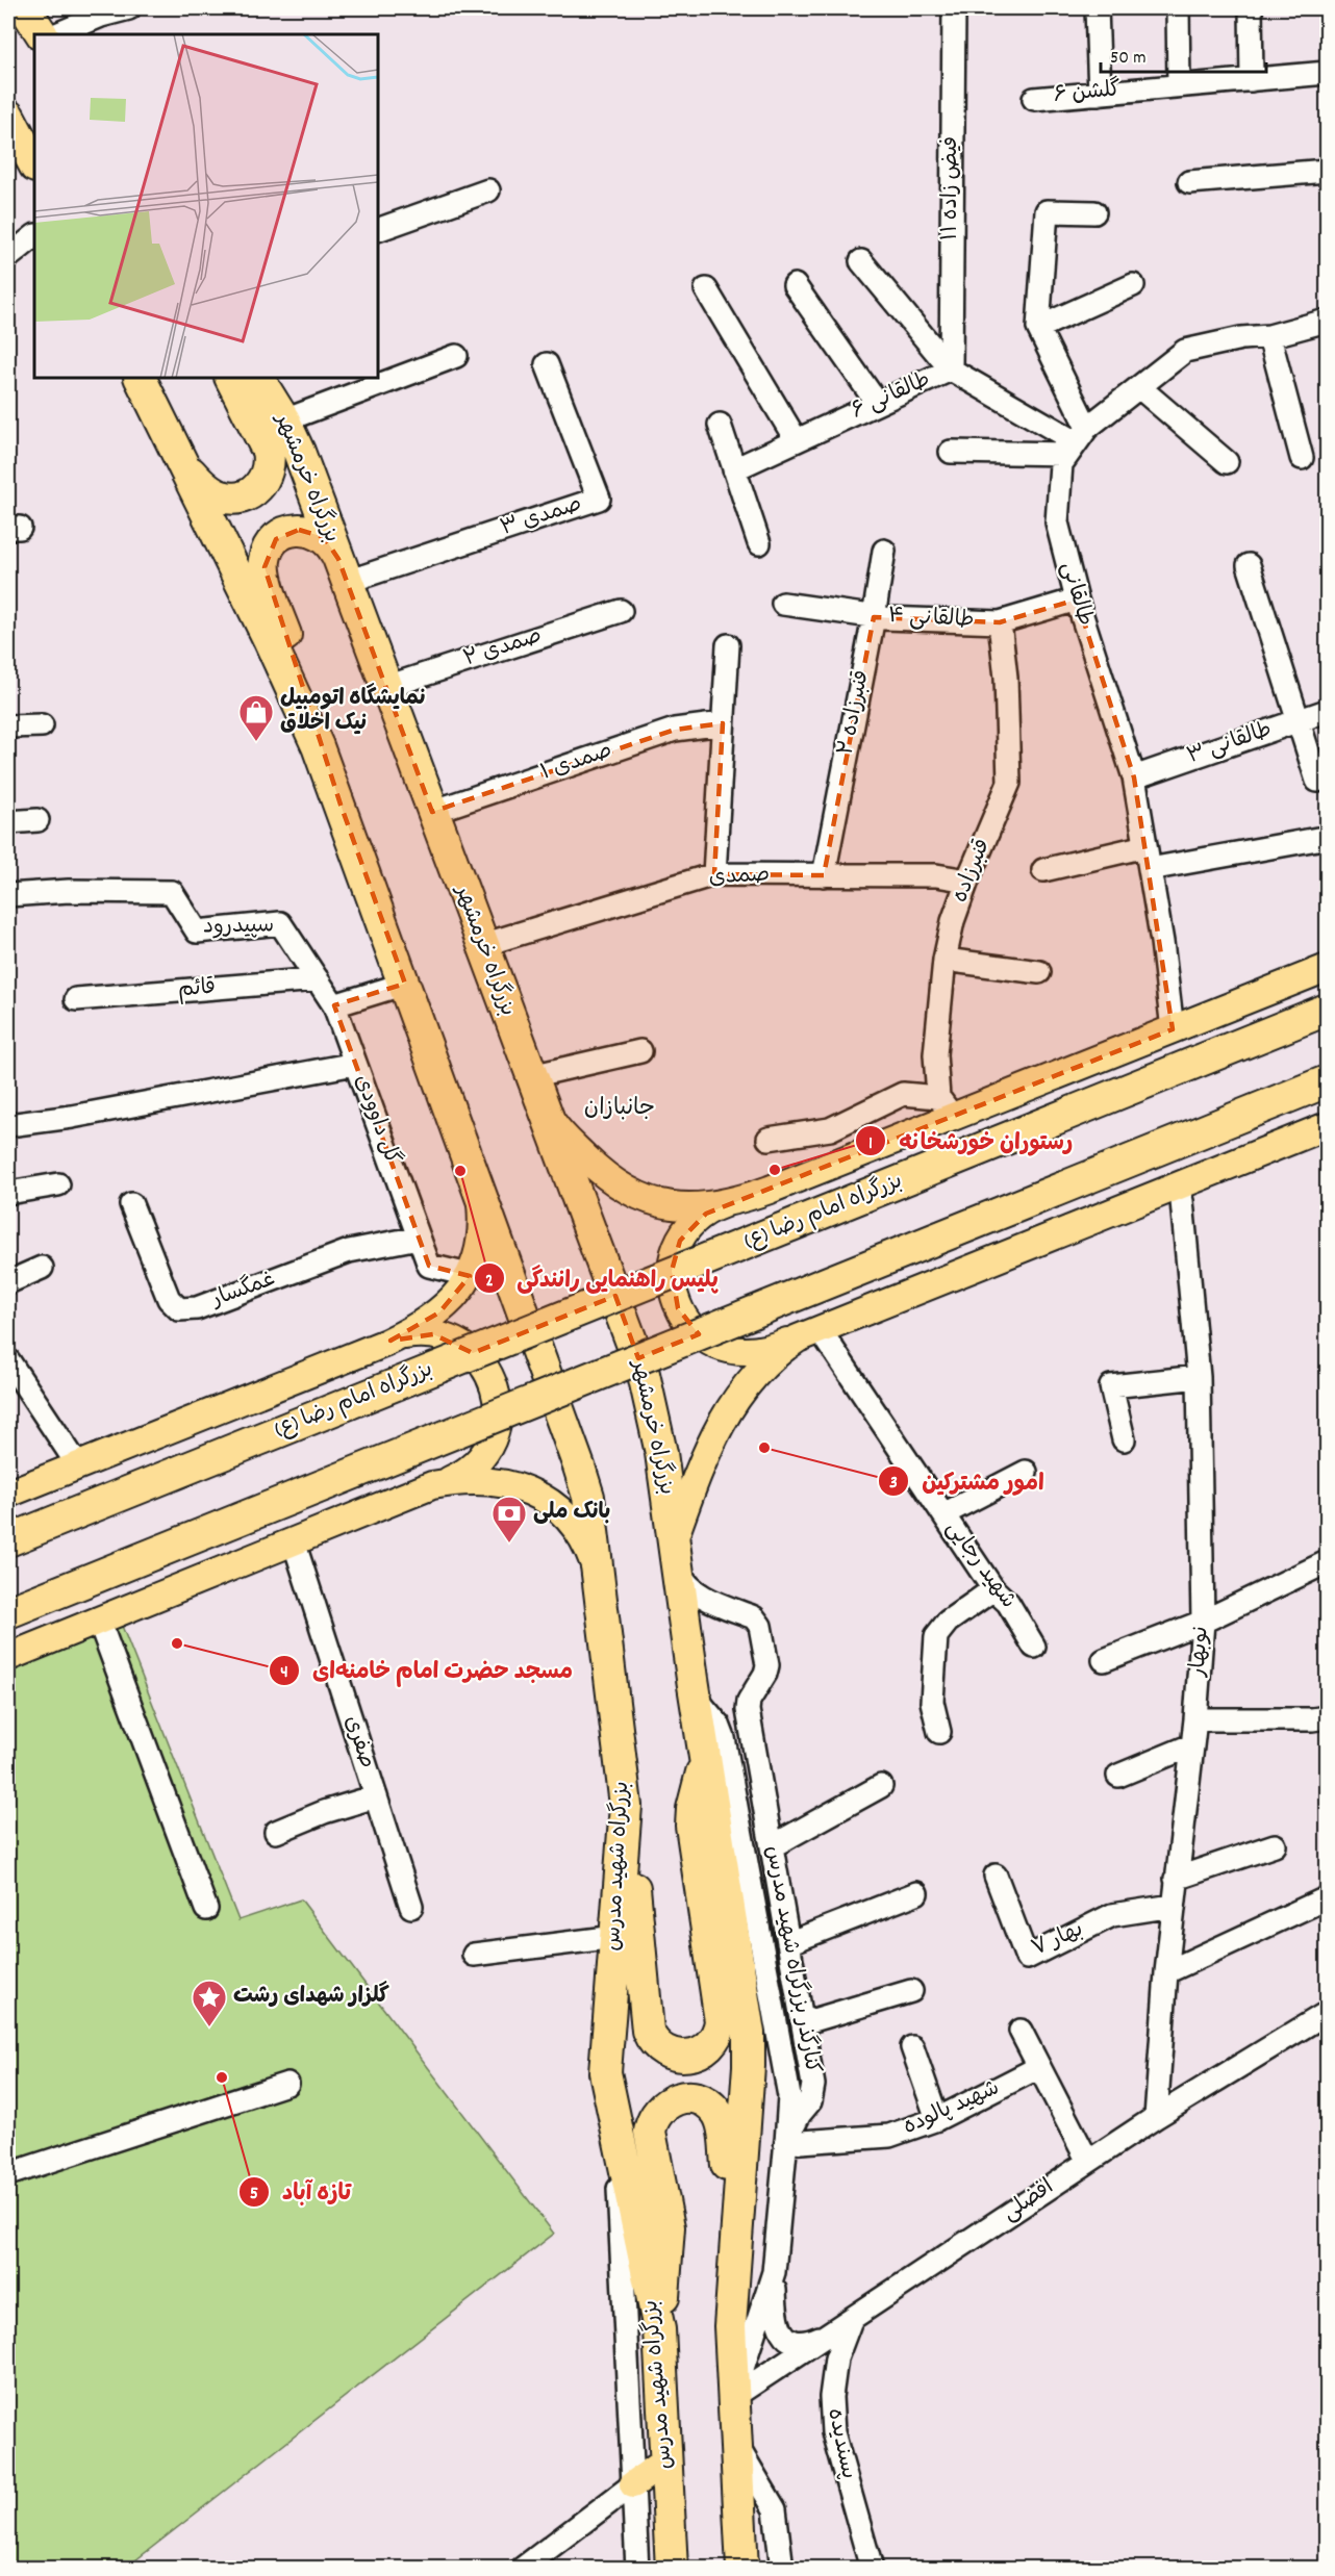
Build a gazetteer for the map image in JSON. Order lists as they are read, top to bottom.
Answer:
{
  "streets": {
    "highway": ["بزرگراه خرمشهر", "بزرگراه امام رضا (ع)", "بزرگراه شهید مدرس"],
    "street": [
      "گلشن ۶",
      "فیض زاده ۱۱",
      "طالقانی ۶",
      "صمدی ۳",
      "طالقانی",
      "طالقانی ۴",
      "صمدی ۲",
      "قنبرزاده ۲",
      "طالقانی ۳",
      "صمدی ۱",
      "قنبرزاده",
      "صمدی",
      "سپیدرود",
      "قائم",
      "گل داوودی",
      "غمگسار",
      "شهید رجایی",
      "نوبهار",
      "صفری",
      "بهار ۷",
      "کنارگذر بزرگراه شهید مدرس",
      "شهید پالوده",
      "افضلی",
      "پسندیده"
    ]
  },
  "crossings": [
    ["فیض زاده ۱۱", "طالقانی ۶"],
    ["طالقانی ۶", "طالقانی"],
    ["بزرگراه خرمشهر", "صمدی ۳"],
    ["بزرگراه خرمشهر", "صمدی ۲"],
    ["بزرگراه خرمشهر", "صمدی ۱"],
    ["بزرگراه خرمشهر", "صمدی"],
    ["بزرگراه خرمشهر", "بزرگراه امام رضا (ع)"],
    ["بزرگراه خرمشهر", "کنارگذر بزرگراه شهید مدرس"],
    ["طالقانی", "طالقانی ۴"],
    ["طالقانی", "طالقانی ۳"],
    ["طالقانی", "بزرگراه امام رضا (ع)"],
    ["طالقانی ۴", "قنبرزاده ۲"],
    ["طالقانی ۴", "قنبرزاده"],
    ["قنبرزاده ۲", "صمدی"],
    ["قنبرزاده", "صمدی"],
    ["قنبرزاده", "بزرگراه امام رضا (ع)"],
    ["سپیدرود", "قائم"],
    ["سپیدرود", "گل داوودی"],
    ["گل داوودی", "غمگسار"],
    ["نوبهار", "بهار ۷"],
    ["نوبهار", "افضلی"],
    ["کنارگذر بزرگراه شهید مدرس", "شهید پالوده"],
    ["کنارگذر بزرگراه شهید مدرس", "افضلی"],
    ["افضلی", "پسندیده"]
  ],
  "districts": ["جانبازان"],
  "places": {
    "shop": ["نمایشگاه اتومبیل نیک اخلاق"],
    "other": [
      "رستوران خورشخانه",
      "پلیس راهنمایی رانندگی",
      "امور مشترکین",
      "مسجد حضرت امام خامنه‌ای",
      "تازه آباد"
    ],
    "bank": ["بانک ملی"],
    "place": ["گلزار شهدای رشت"]
  },
  "scale_bar": "50 m"
}
